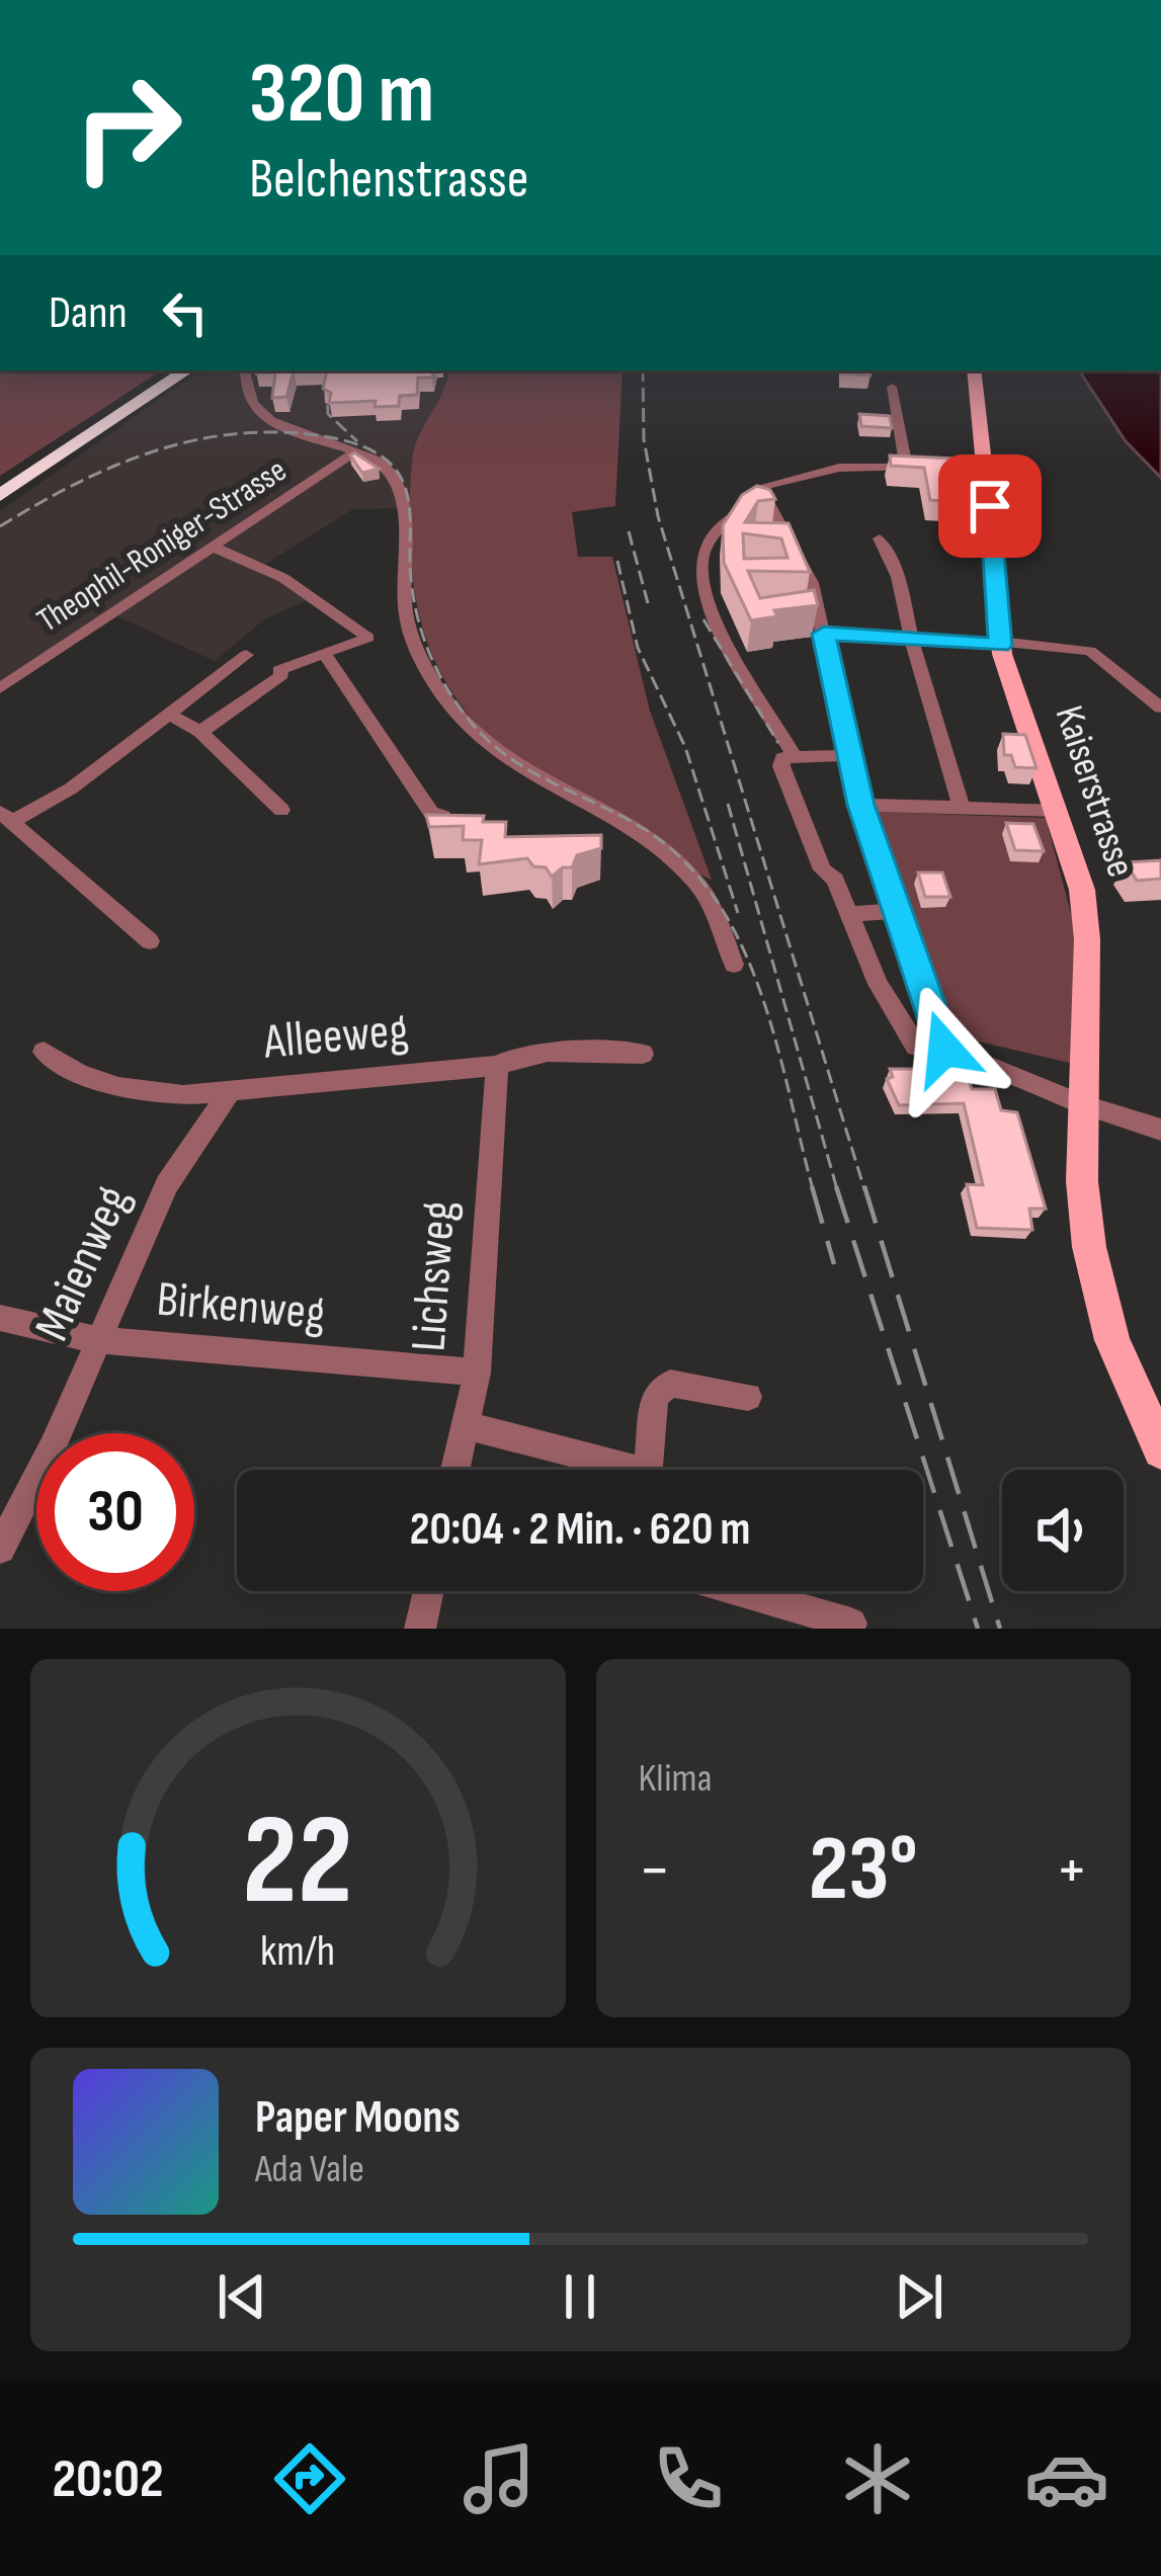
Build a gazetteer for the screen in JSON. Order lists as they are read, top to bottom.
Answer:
{
  "streets": {
    "main road": ["Kaiserstrasse"],
    "street": [
      "Theophil-Roniger-Strasse",
      "Alleeweg",
      "Maienweg",
      "Lichsweg",
      "Birkenweg"
    ]
  },
  "crossings": [
    ["Alleeweg", "Maienweg"],
    ["Alleeweg", "Lichsweg"],
    ["Maienweg", "Birkenweg"],
    ["Lichsweg", "Birkenweg"]
  ],
  "page": {
    "turn": ["320 m", "Belchenstrasse"],
    "then": "Dann",
    "limit": "30",
    "trip": "20:04 · 2 Min. · 620 m",
    "tile": "Klima",
    "heat": ["−", "23°", "+"],
    "song": ["Paper Moons", "Ada Vale"],
    "tabs": "20:02",
    "gauge": ["22", "km/h"]
  }
}
